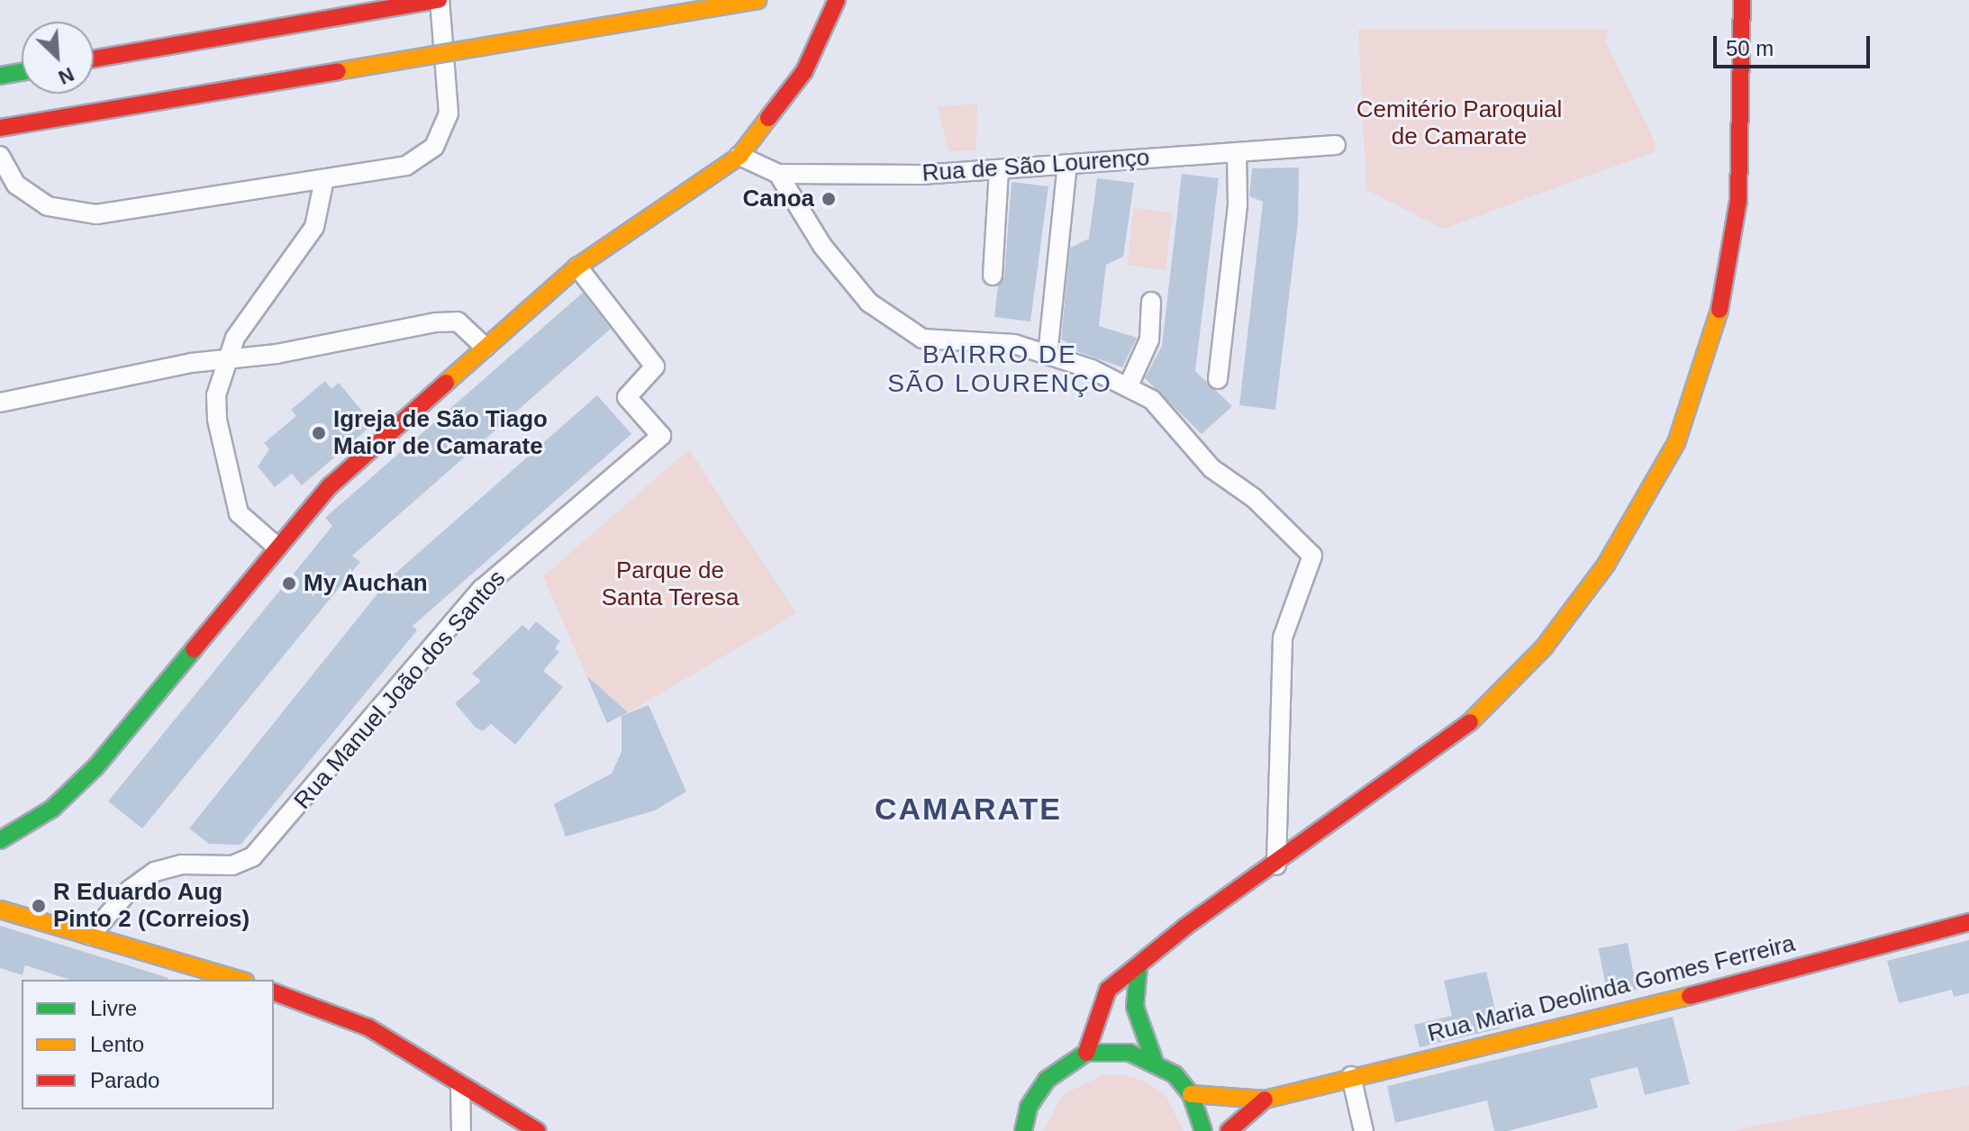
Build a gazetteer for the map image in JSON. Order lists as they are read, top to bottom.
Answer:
{
  "streets": {
    "main road": ["Rua Maria Deolinda Gomes Ferreira"],
    "street": ["Rua de São Lourenço", "Rua Manuel João dos Santos"]
  },
  "districts": ["BAIRRO DE SÃO LOURENÇO", "CAMARATE"],
  "parks": ["Cemitério Paroquial de Camarate", "Parque de Santa Teresa"],
  "places": [
    "Canoa",
    "Igreja de São Tiago Maior de Camarate",
    "My Auchan",
    "R Eduardo Aug Pinto 2 (Correios)"
  ],
  "legend": ["Livre", "Lento", "Parado"],
  "scale_bar": "50 m",
  "north": "bottom right"
}
